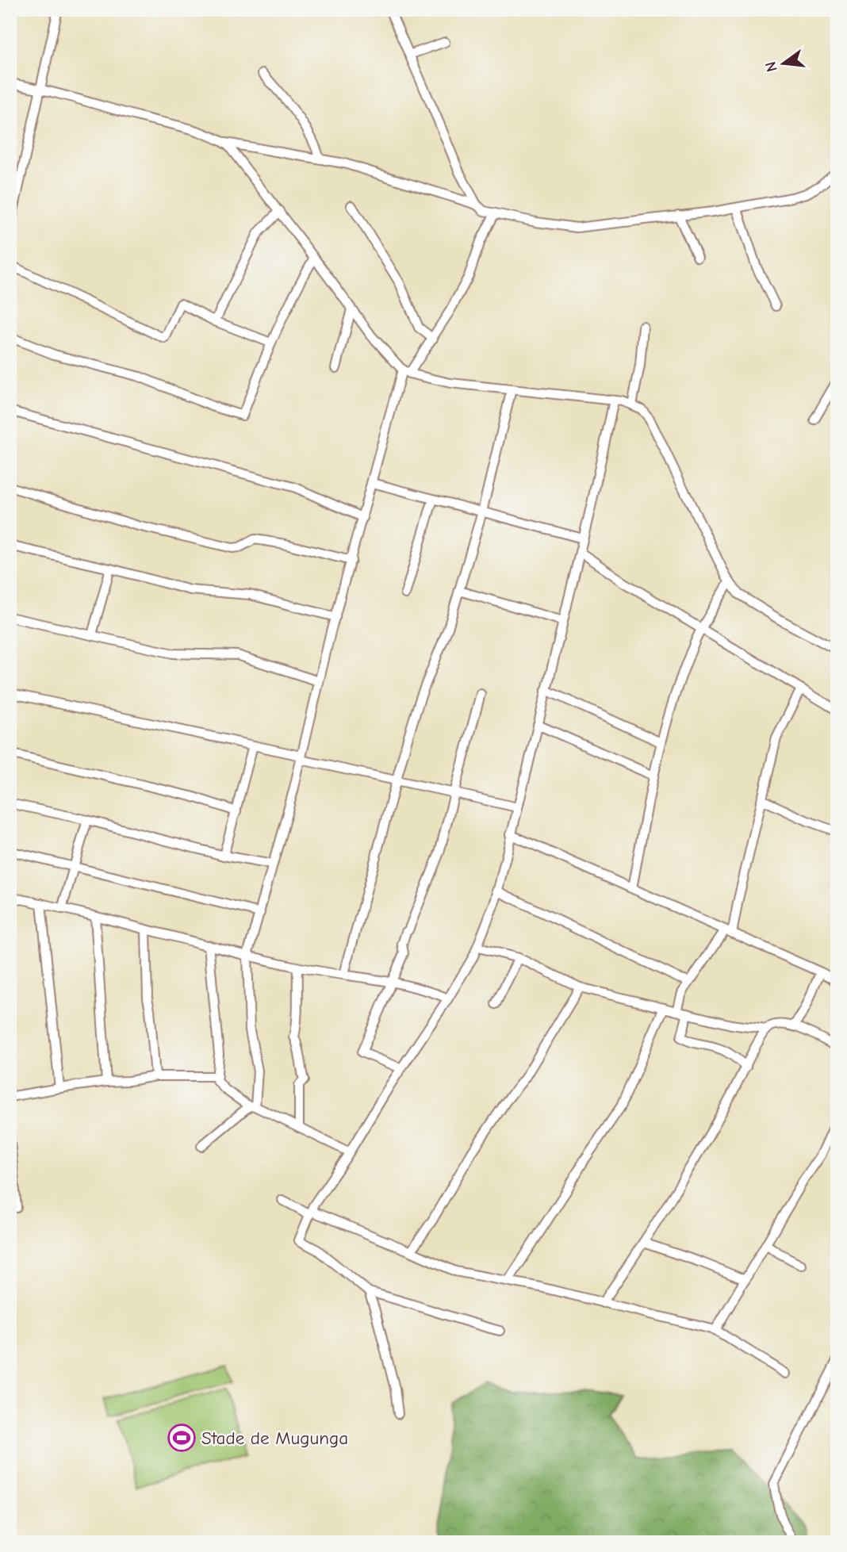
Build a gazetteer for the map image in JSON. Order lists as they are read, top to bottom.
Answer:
{
  "places": {
    "sports": ["Stade de Mugunga"]
  },
  "north": "left"
}
